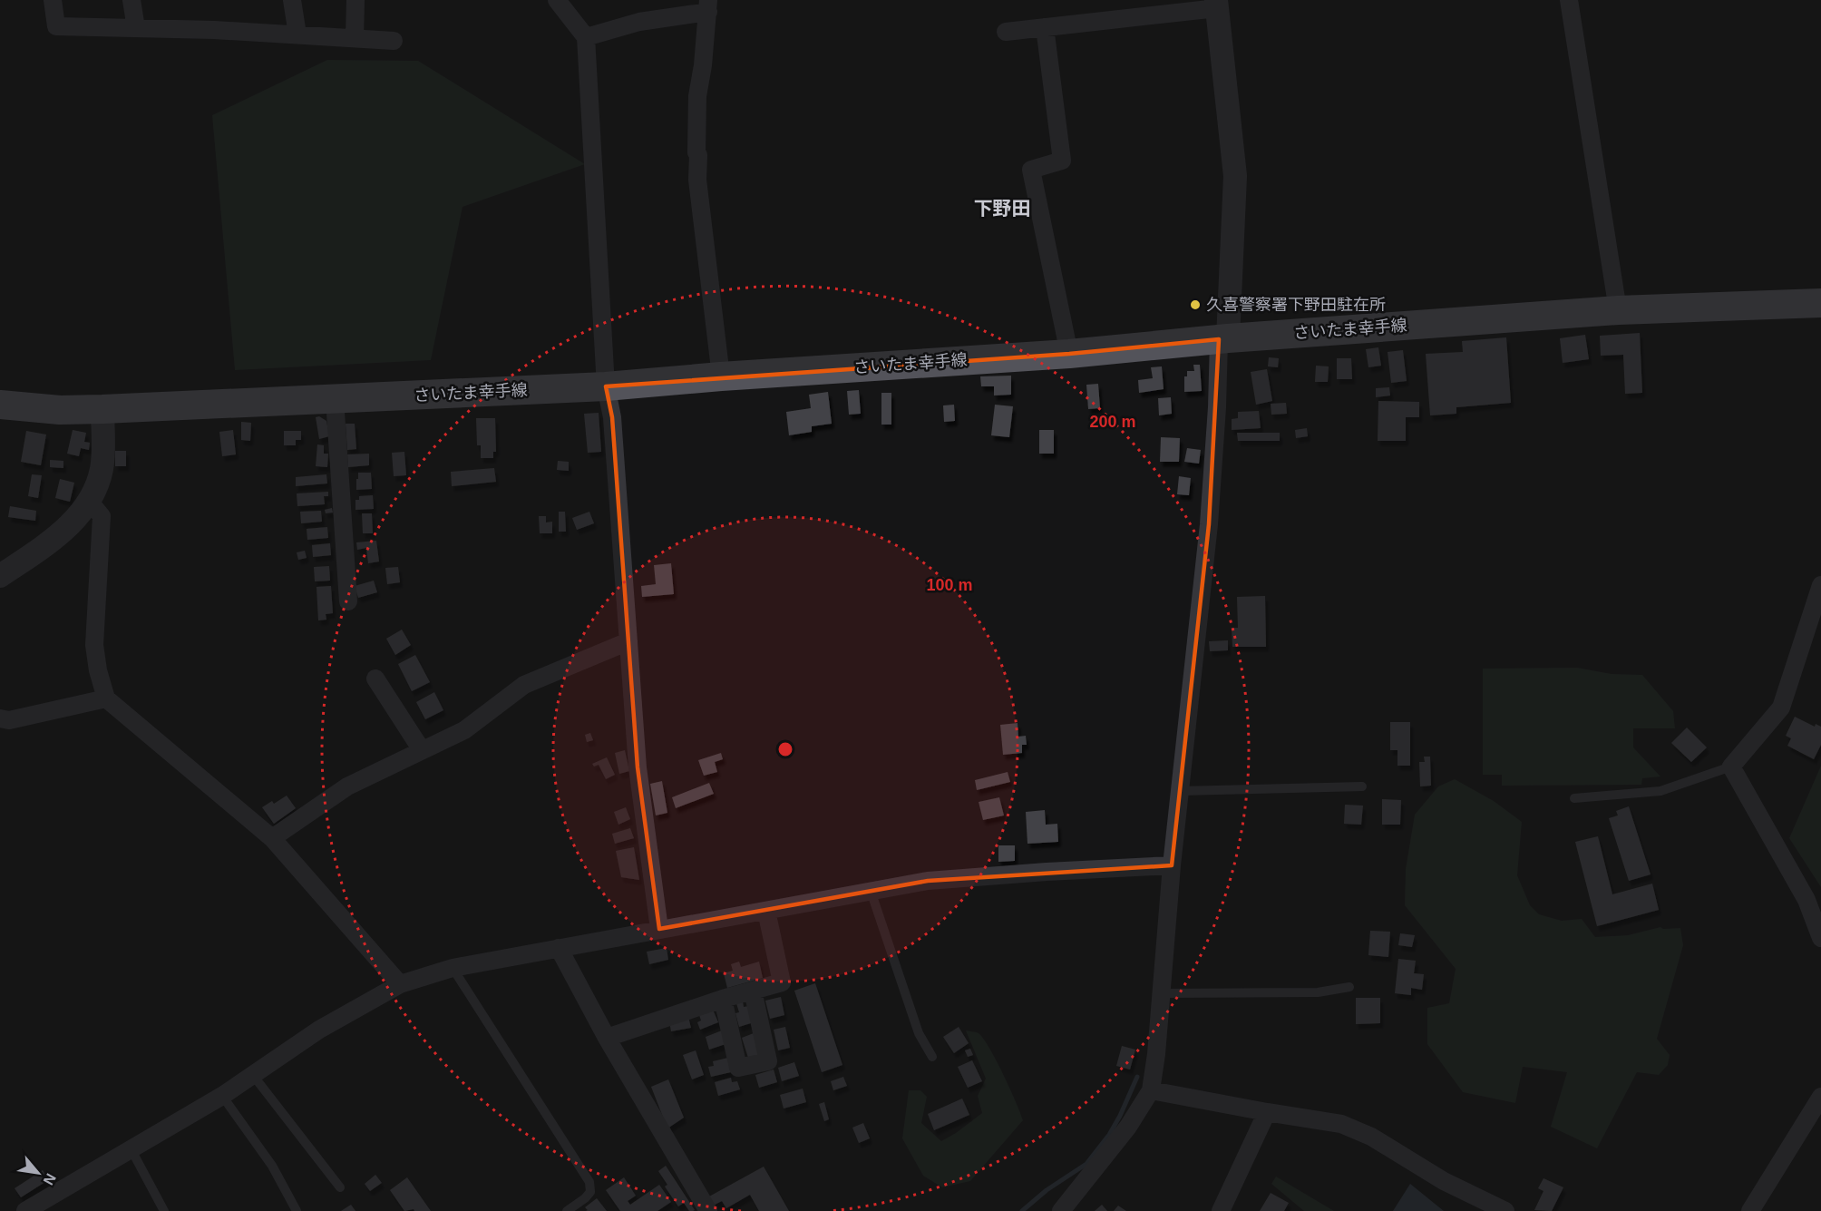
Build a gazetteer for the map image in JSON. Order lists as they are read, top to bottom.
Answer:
{
  "streets": {
    "main road": ["さいたま幸手線"]
  },
  "districts": ["下野田"],
  "places": ["久喜警察署下野田駐在所"],
  "north": "bottom right",
  "rings": ["200 m", "100 m"]
}
